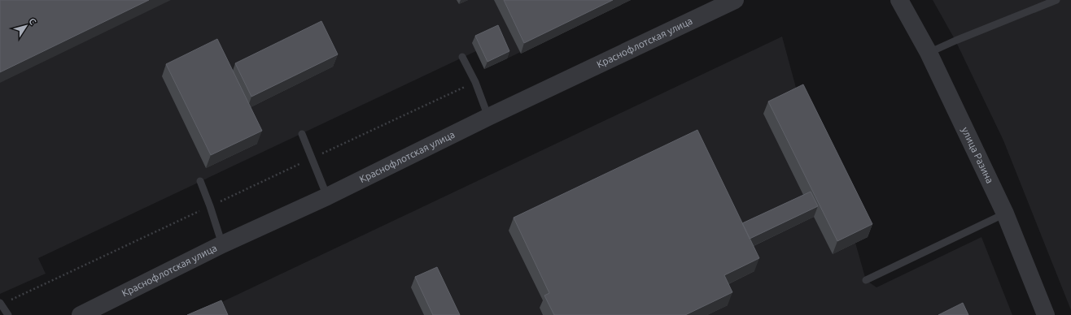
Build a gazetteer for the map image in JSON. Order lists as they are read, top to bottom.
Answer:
{
  "streets": {
    "street": ["Краснофлотская улица", "улица Разина"]
  },
  "north": "top right"
}
